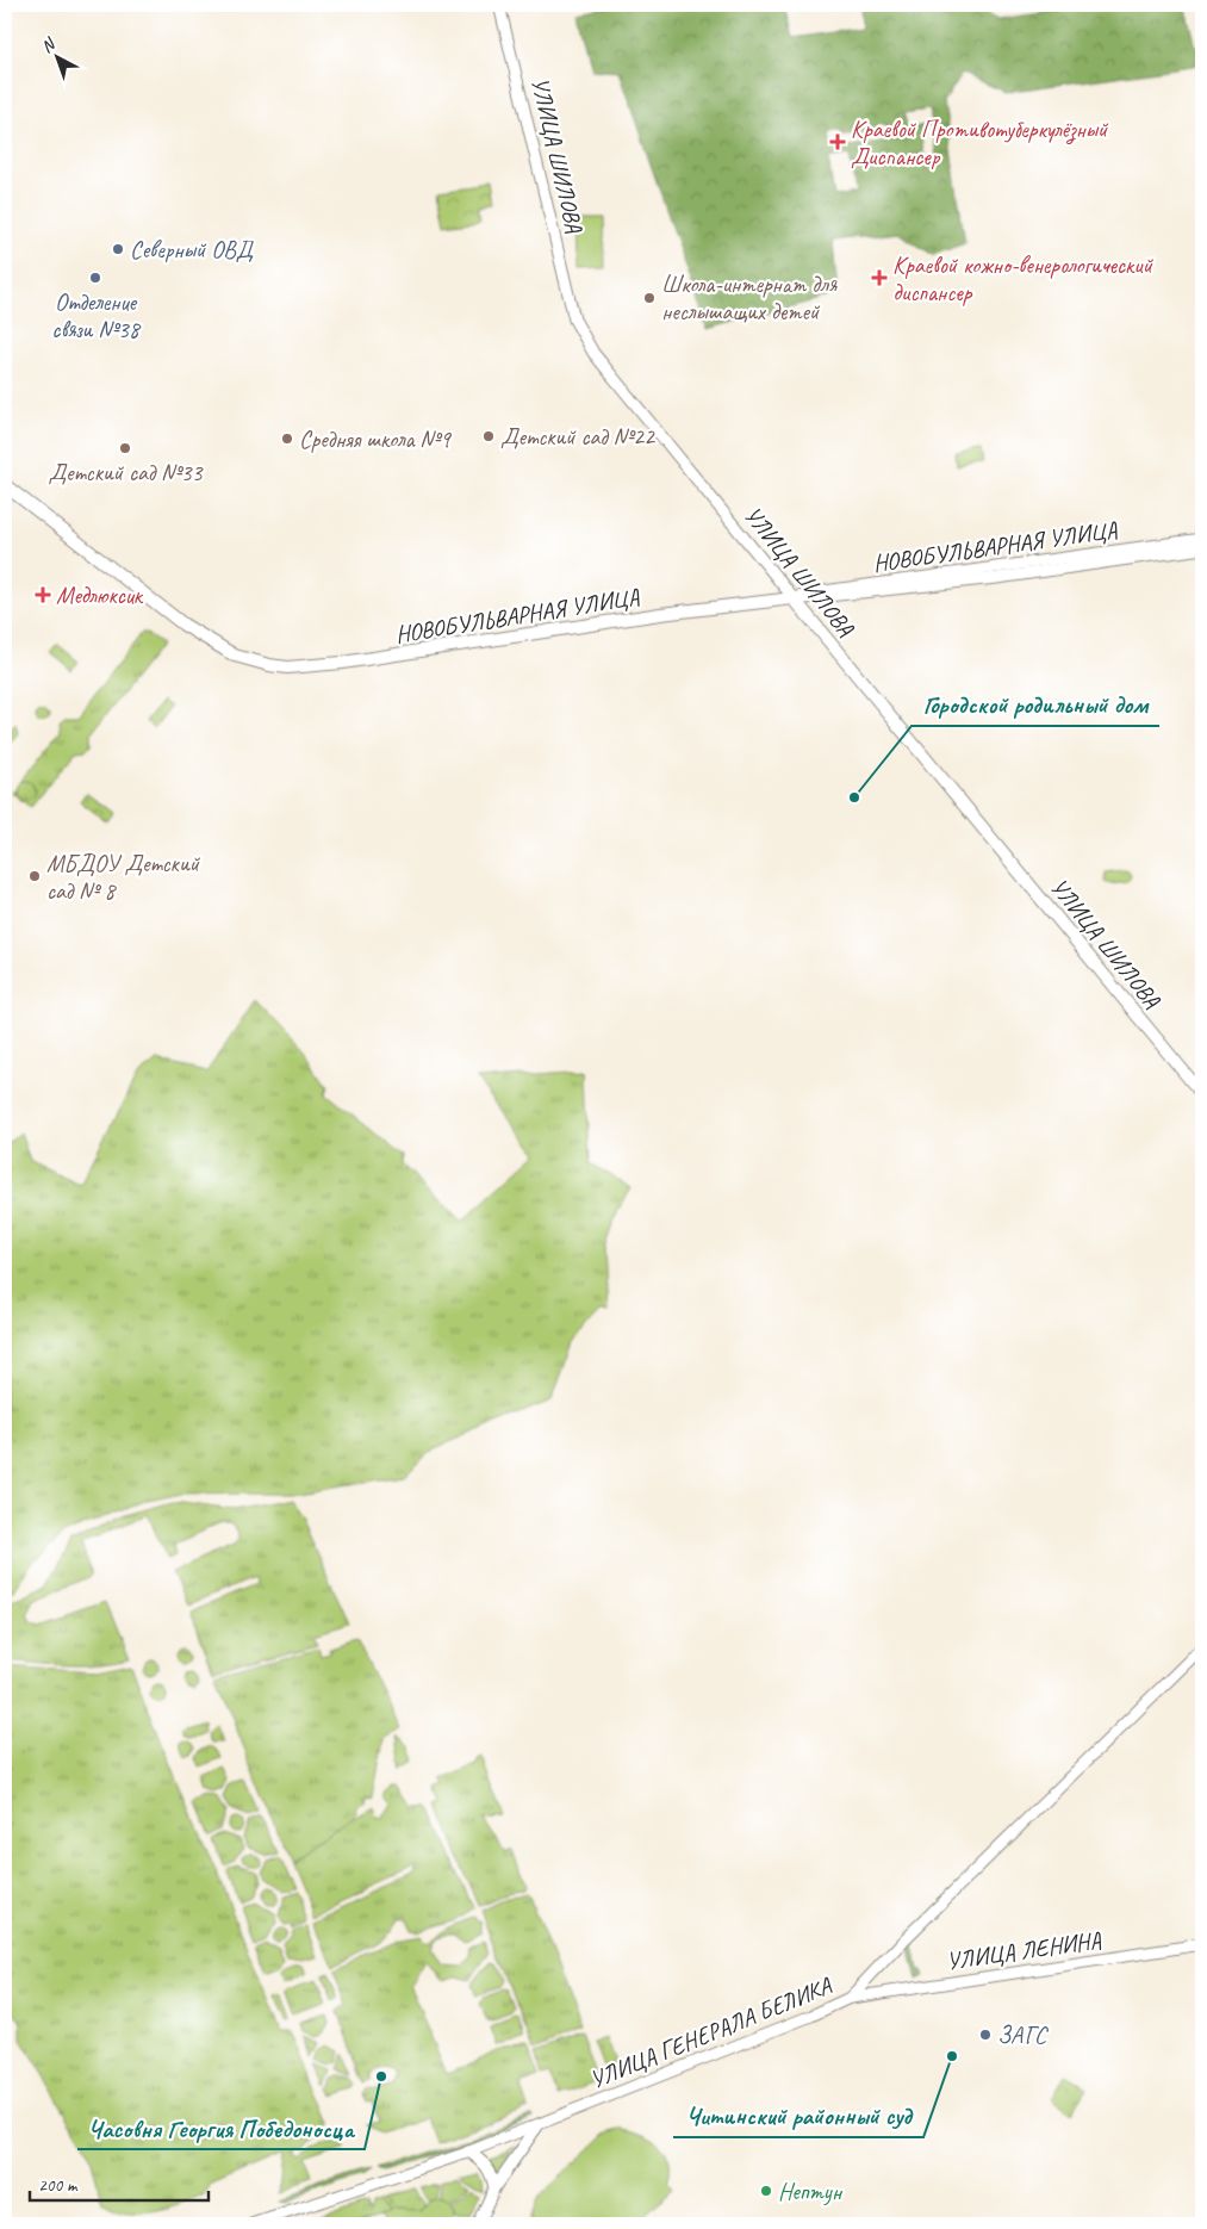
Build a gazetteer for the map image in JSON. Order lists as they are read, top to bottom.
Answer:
{
  "streets": {
    "main road": [
      "УЛИЦА ШИЛОВА",
      "НОВОБУЛЬВАРНАЯ УЛИЦА",
      "УЛИЦА ЛЕНИНА",
      "УЛИЦА ГЕНЕРАЛА БЕЛИКА"
    ]
  },
  "crossings": [
    ["УЛИЦА ШИЛОВА", "НОВОБУЛЬВАРНАЯ УЛИЦА"],
    ["УЛИЦА ЛЕНИНА", "УЛИЦА ГЕНЕРАЛА БЕЛИКА"]
  ],
  "places": {
    "health": ["Краевой Противотуберкулёзный Диспансер", "Краевой кожно-венерологический диспансер", "Медлюксик"],
    "other": [
      "Северный ОВД",
      "Отделение связи №38",
      "Школа-интернат для неслышащих детей",
      "Детский сад №22",
      "Средняя школа №9",
      "Детский сад №33",
      "Городской родильный дом",
      "МБДОУ Детский сад № 8",
      "ЗАГС",
      "Читинский районный суд",
      "Часовня Георгия Победоносца",
      "Нептун"
    ]
  },
  "scale_bar": "200 m",
  "north": "top left"
}
